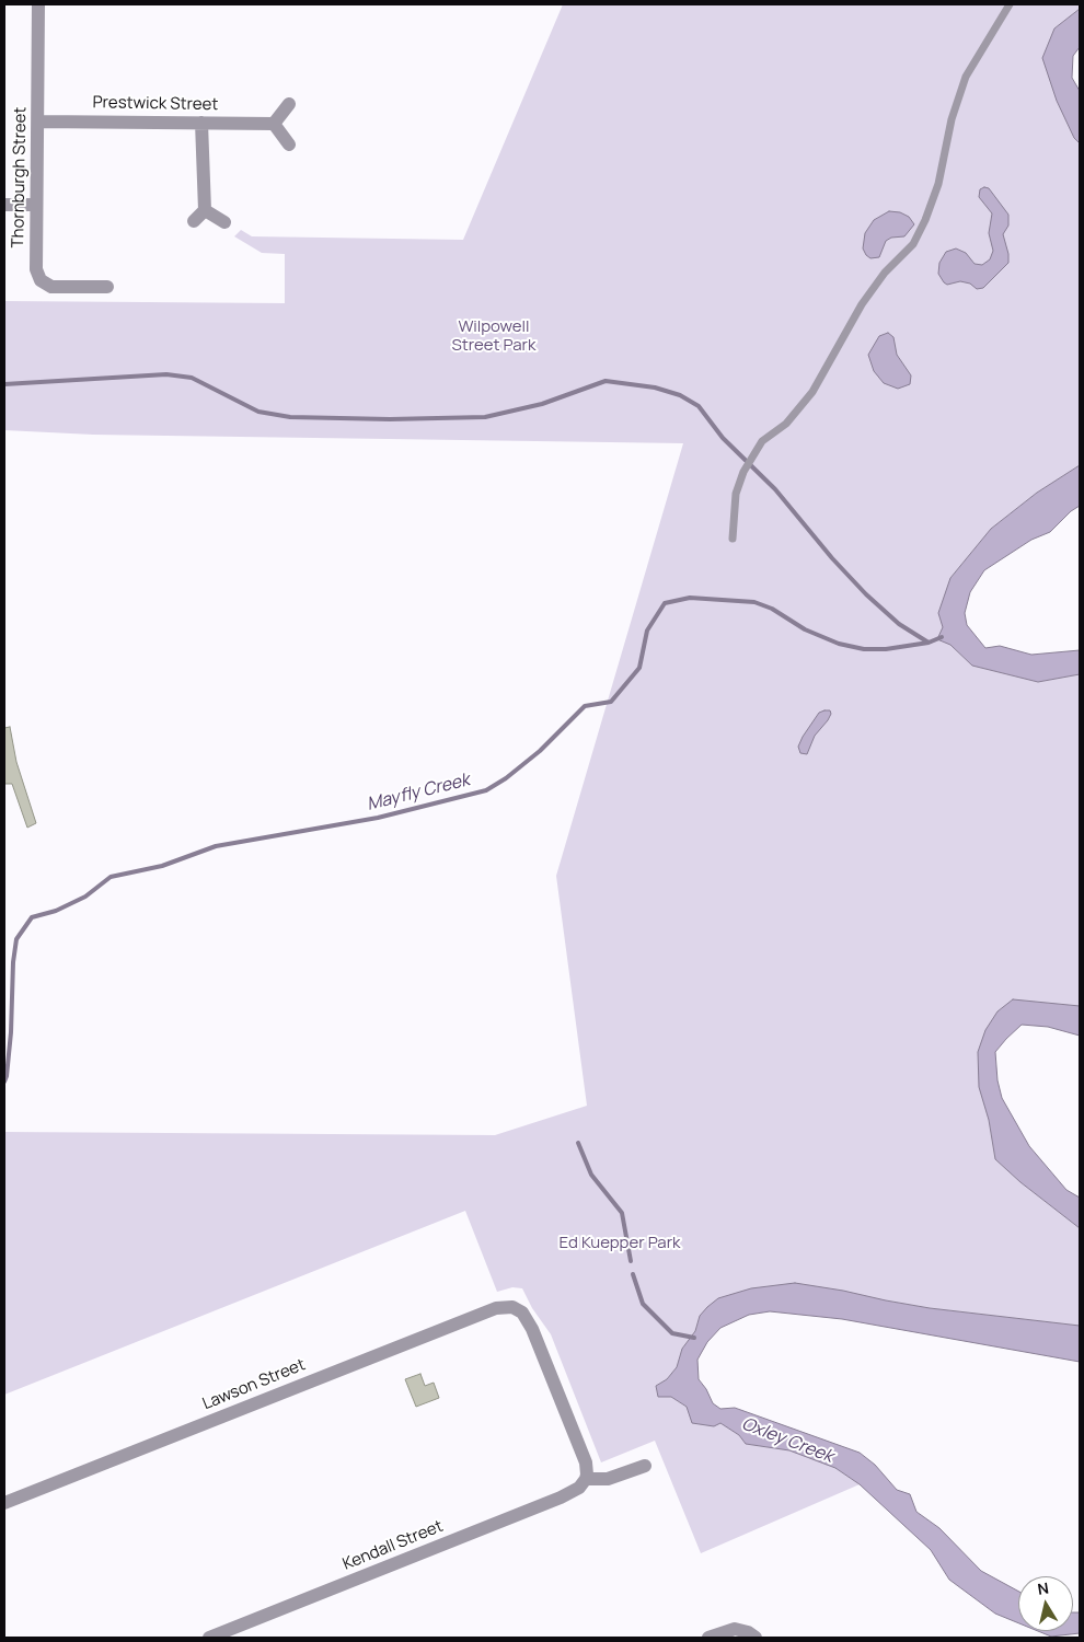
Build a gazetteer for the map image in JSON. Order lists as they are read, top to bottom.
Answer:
{
  "streets": {
    "street": [
      "Prestwick Street",
      "Thornburgh Street",
      "Lawson Street",
      "Kendall Street"
    ]
  },
  "crossings": [
    ["Prestwick Street", "Thornburgh Street"],
    ["Lawson Street", "Kendall Street"]
  ],
  "water": ["Mayfly Creek", "Oxley Creek"],
  "parks": ["Wilpowell Street Park", "Ed Kuepper Park"],
  "north": "top"
}
